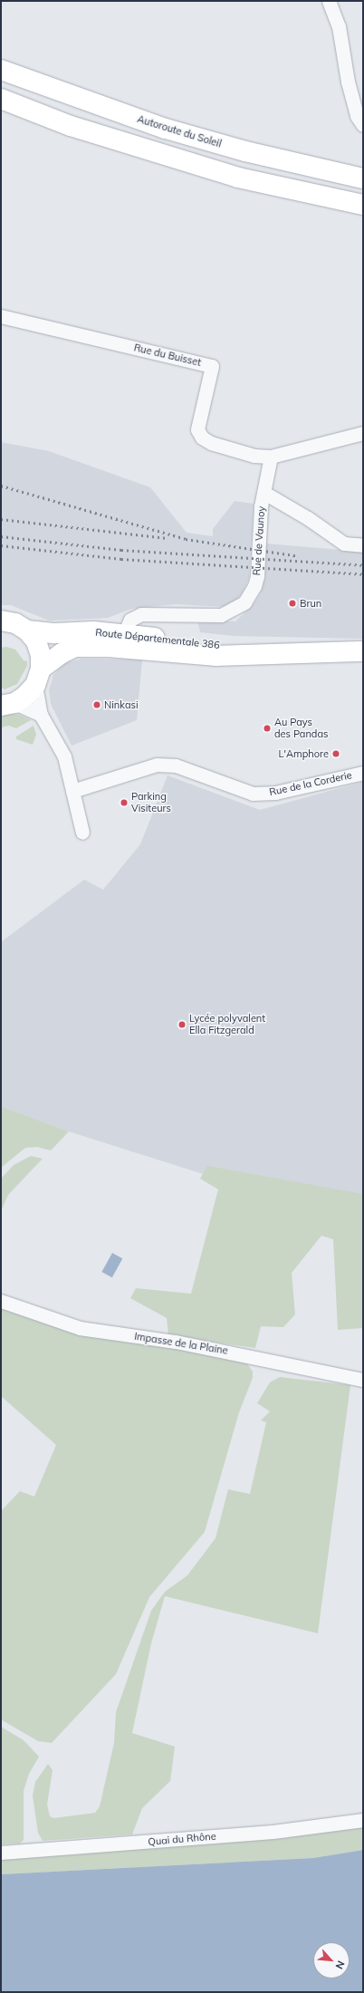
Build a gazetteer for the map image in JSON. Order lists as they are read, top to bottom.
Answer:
{
  "streets": {
    "main road": ["Autoroute du Soleil", "Route Départementale 386"],
    "street": [
      "Rue du Buisset",
      "Rue de Vaunoy",
      "Rue de la Corderie",
      "Impasse de la Plaine",
      "Quai du Rhône"
    ]
  },
  "crossings": [
    ["Rue du Buisset", "Rue de Vaunoy"],
    ["Rue de Vaunoy", "Route Départementale 386"]
  ],
  "places": [
    "Brun",
    "Ninkasi",
    "Au Pays des Pandas",
    "L'Amphore",
    "Parking Visiteurs",
    "Lycée polyvalent Ella Fitzgerald"
  ],
  "north": "bottom right"
}
